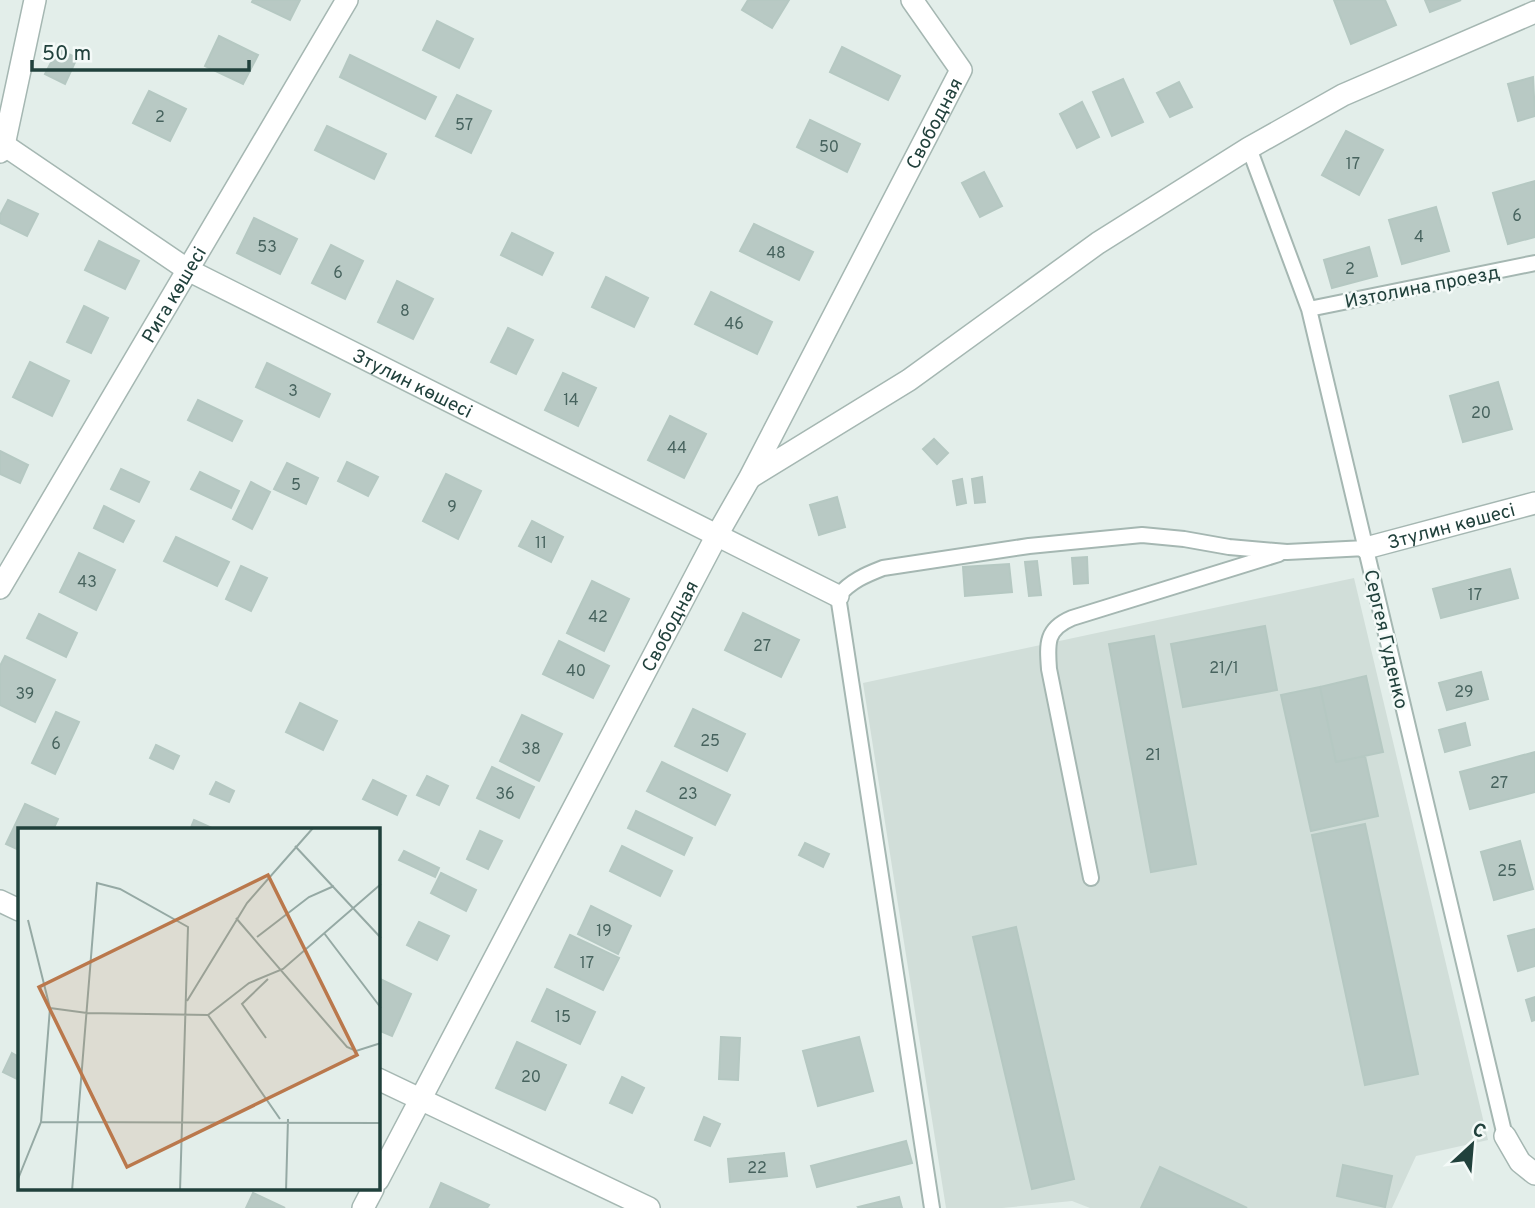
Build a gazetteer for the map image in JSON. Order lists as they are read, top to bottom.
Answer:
{
  "streets": {
    "street": ["Свободная", "Рига көшесі", "Зтулин көшесі"],
    "lane": ["Изтолина проезд", "Сергея Гуденко"]
  },
  "crossings": [
    ["Свободная", "Зтулин көшесі"],
    ["Изтолина проезд", "Сергея Гуденко"],
    ["Рига көшесі", "Зтулин көшесі"],
    ["Зтулин көшесі", "Сергея Гуденко"]
  ],
  "house_numbers": [
    "2",
    "57",
    "50",
    "17",
    "6",
    "4",
    "53",
    "48",
    "2",
    "6",
    "8",
    "46",
    "3",
    "14",
    "20",
    "44",
    "5",
    "9",
    "11",
    "43",
    "17",
    "42",
    "27",
    "21/1",
    "40",
    "29",
    "39",
    "25",
    "6",
    "38",
    "21",
    "27",
    "36",
    "23",
    "25",
    "19",
    "17",
    "15",
    "20",
    "22"
  ],
  "scale_bar": "50 m",
  "north": "top right"
}
